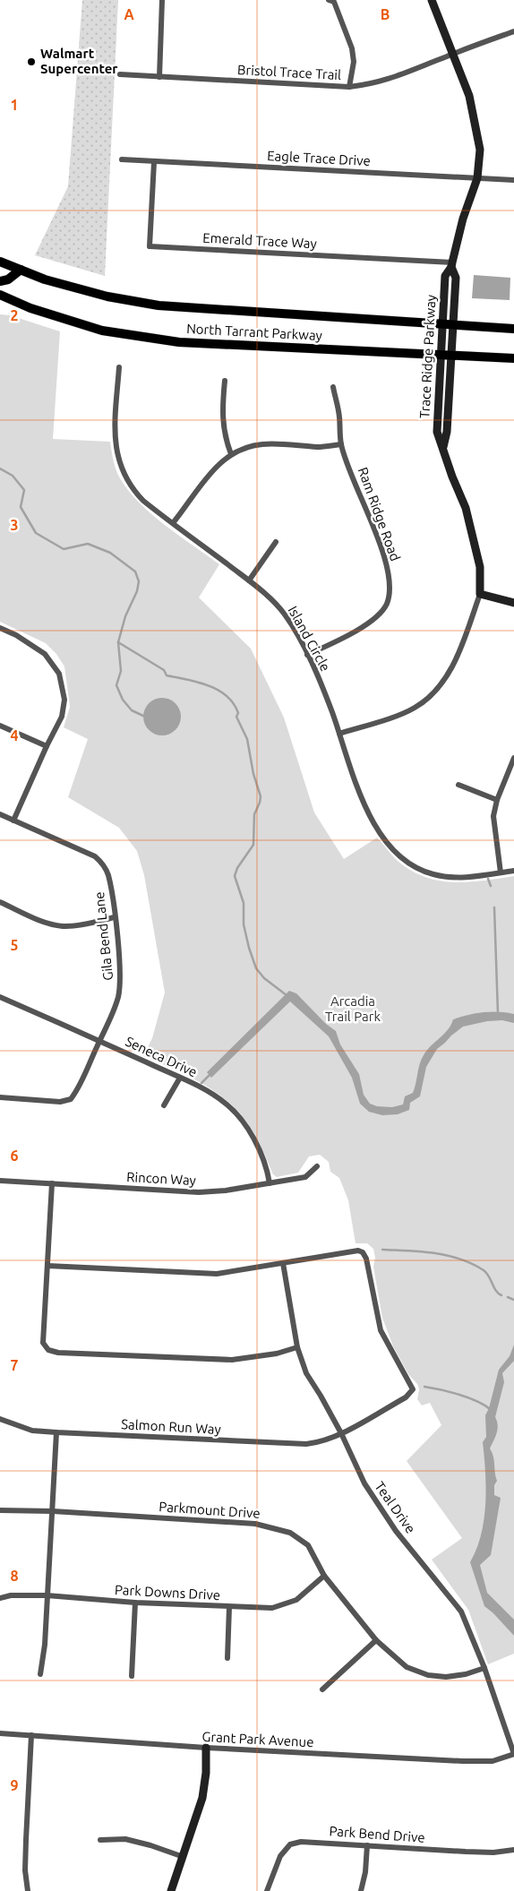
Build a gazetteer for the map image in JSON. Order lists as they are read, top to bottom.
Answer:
{
  "streets": {
    "main road": ["North Tarrant Parkway"],
    "street": [
      "Bristol Trace Trail",
      "Eagle Trace Drive",
      "Emerald Trace Way",
      "Trace Ridge Parkway",
      "Ram Ridge Road",
      "Island Circle",
      "Gila Bend Lane",
      "Seneca Drive",
      "Rincon Way",
      "Salmon Run Way",
      "Teal Drive",
      "Parkmount Drive",
      "Park Downs Drive",
      "Grant Park Avenue",
      "Park Bend Drive"
    ]
  },
  "crossings": [
    ["Bristol Trace Trail", "Trace Ridge Parkway"],
    ["Eagle Trace Drive", "Emerald Trace Way"],
    ["Eagle Trace Drive", "Trace Ridge Parkway"],
    ["Emerald Trace Way", "Trace Ridge Parkway"],
    ["North Tarrant Parkway", "Trace Ridge Parkway"],
    ["Trace Ridge Parkway", "Island Circle"],
    ["Ram Ridge Road", "Island Circle"],
    ["Gila Bend Lane", "Seneca Drive"],
    ["Seneca Drive", "Rincon Way"],
    ["Salmon Run Way", "Teal Drive"],
    ["Teal Drive", "Parkmount Drive"],
    ["Teal Drive", "Grant Park Avenue"],
    ["Parkmount Drive", "Park Downs Drive"]
  ],
  "parks": ["Arcadia Trail Park"],
  "places": ["Walmart Supercenter"],
  "grid": {
    "columns": ["A", "B"],
    "rows": [
      "1",
      "2",
      "3",
      "4",
      "5",
      "6",
      "7",
      "8",
      "9"
    ]
  }
}
